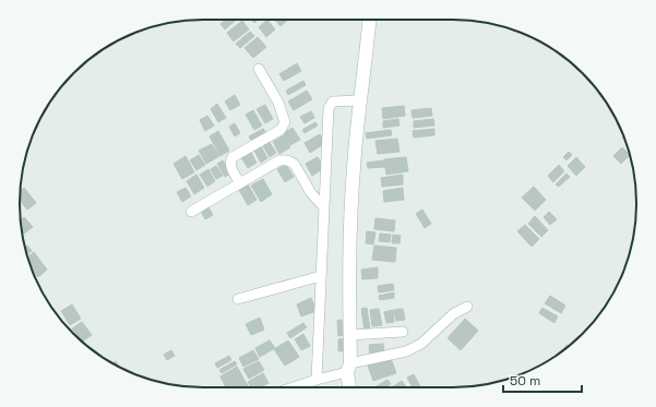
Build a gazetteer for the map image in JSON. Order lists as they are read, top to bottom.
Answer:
{
  "scale_bar": "50 m"
}
